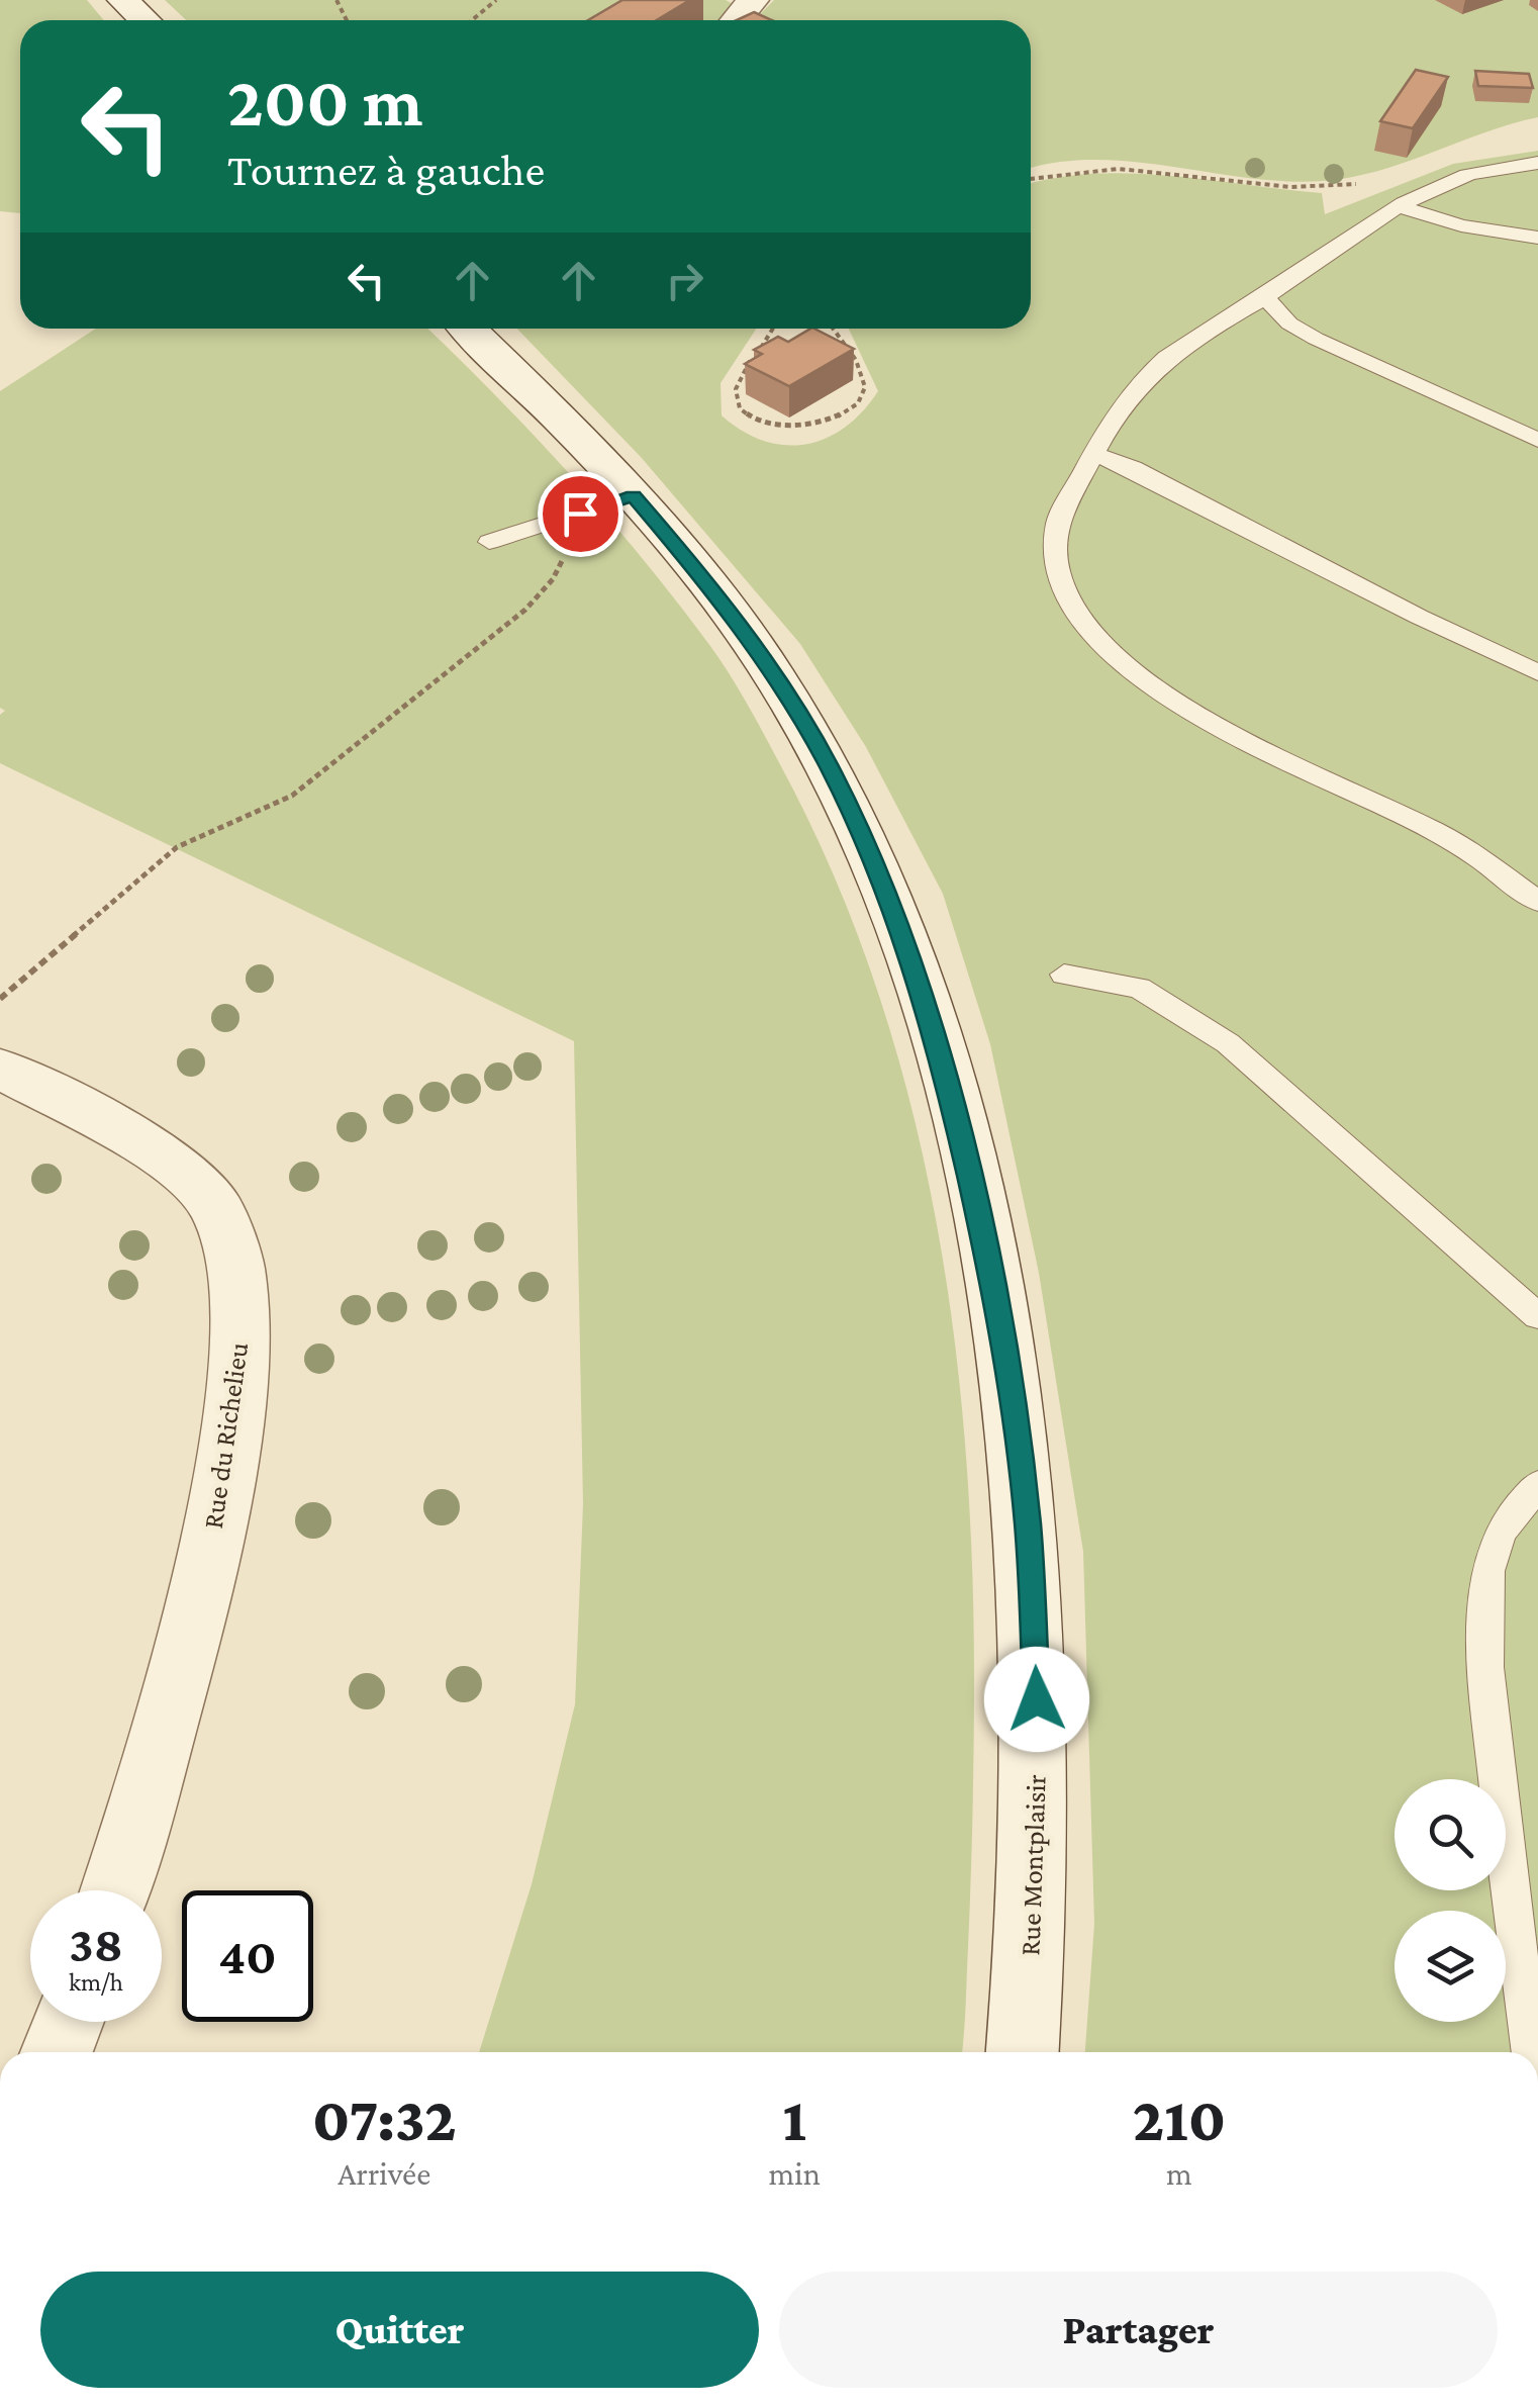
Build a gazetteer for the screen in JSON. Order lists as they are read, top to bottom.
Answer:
{
  "streets": {
    "street": ["Rue du Richelieu", "Rue Montplaisir"]
  },
  "page": {
    "turn": ["200 m", "Tournez à gauche"],
    "speed": "38 km/h",
    "limit": "40",
    "eta": [
      "07:32",
      "Arrivée",
      "1",
      "min",
      "210",
      "m"
    ],
    "buttons": ["Quitter", "Partager"]
  }
}
